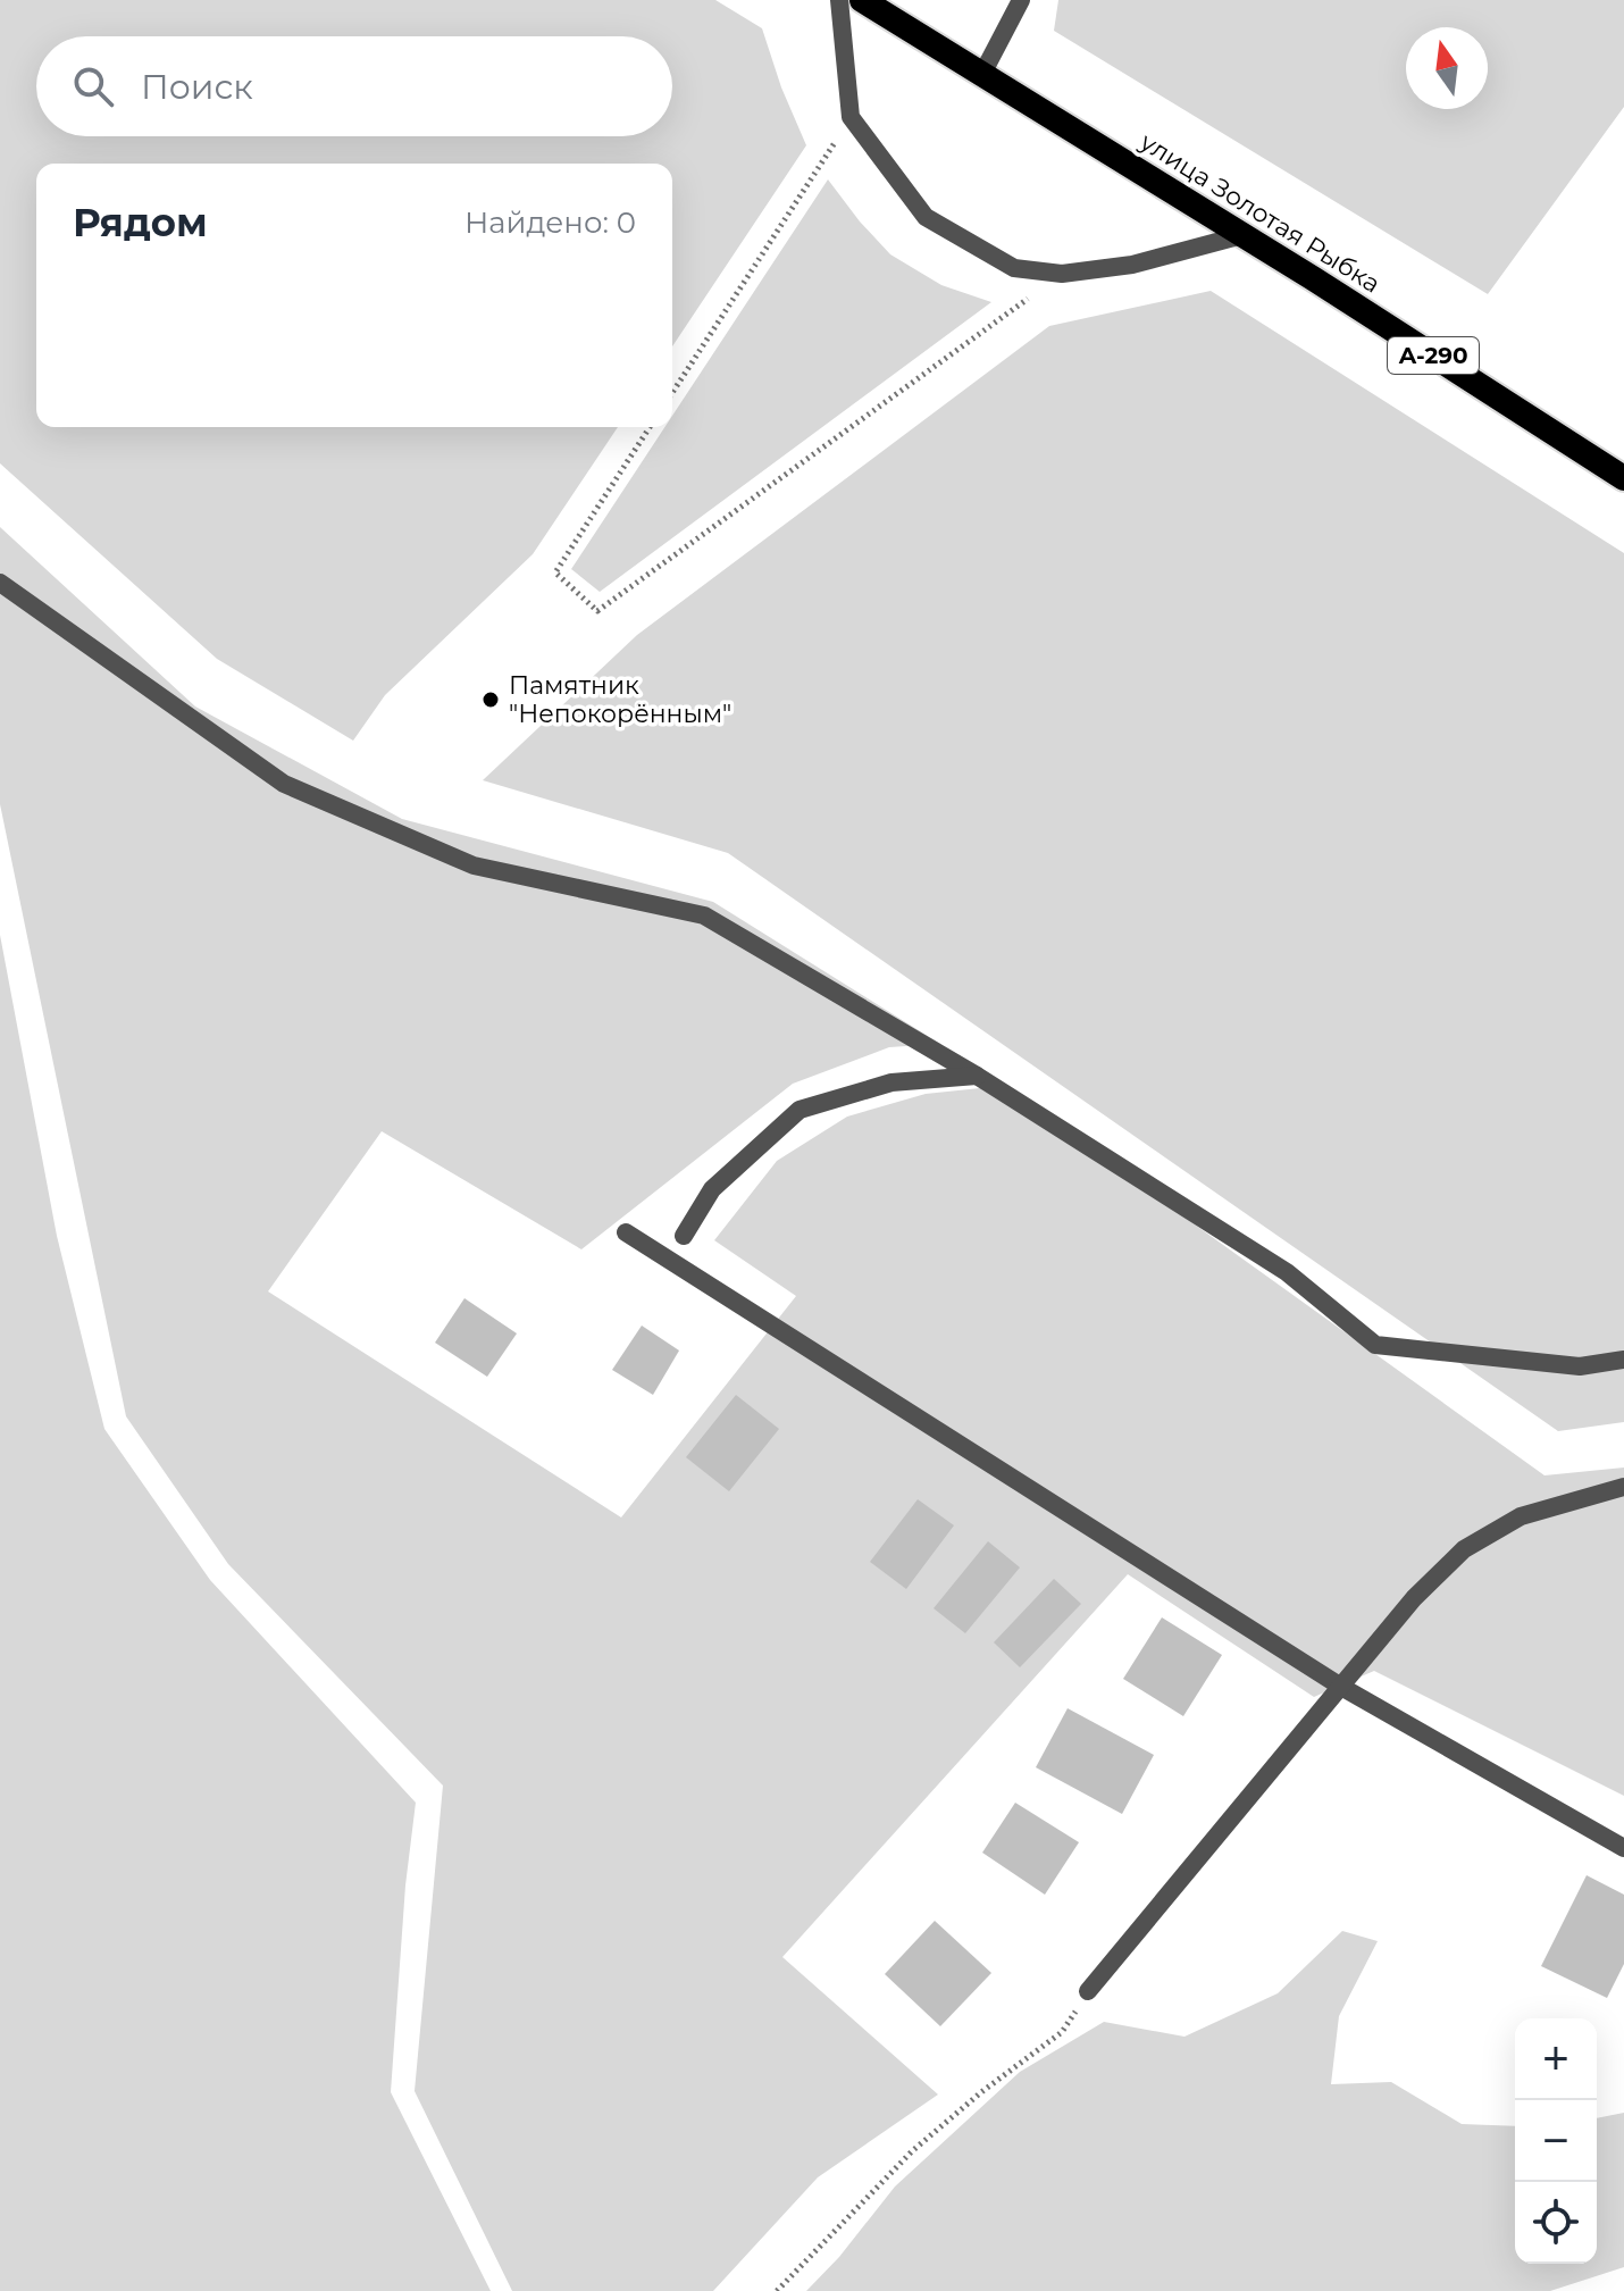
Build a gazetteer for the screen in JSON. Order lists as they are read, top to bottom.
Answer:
{
  "streets": {
    "highway": ["улица Золотая Рыбка", "А-290"]
  },
  "places": ["Памятник \"Непокорённым\""],
  "north": "top",
  "page": {
    "search": "Поиск",
    "heading": ["Рядом", "Найдено: 0"],
    "map_buttons": ["+", "−"]
  }
}
